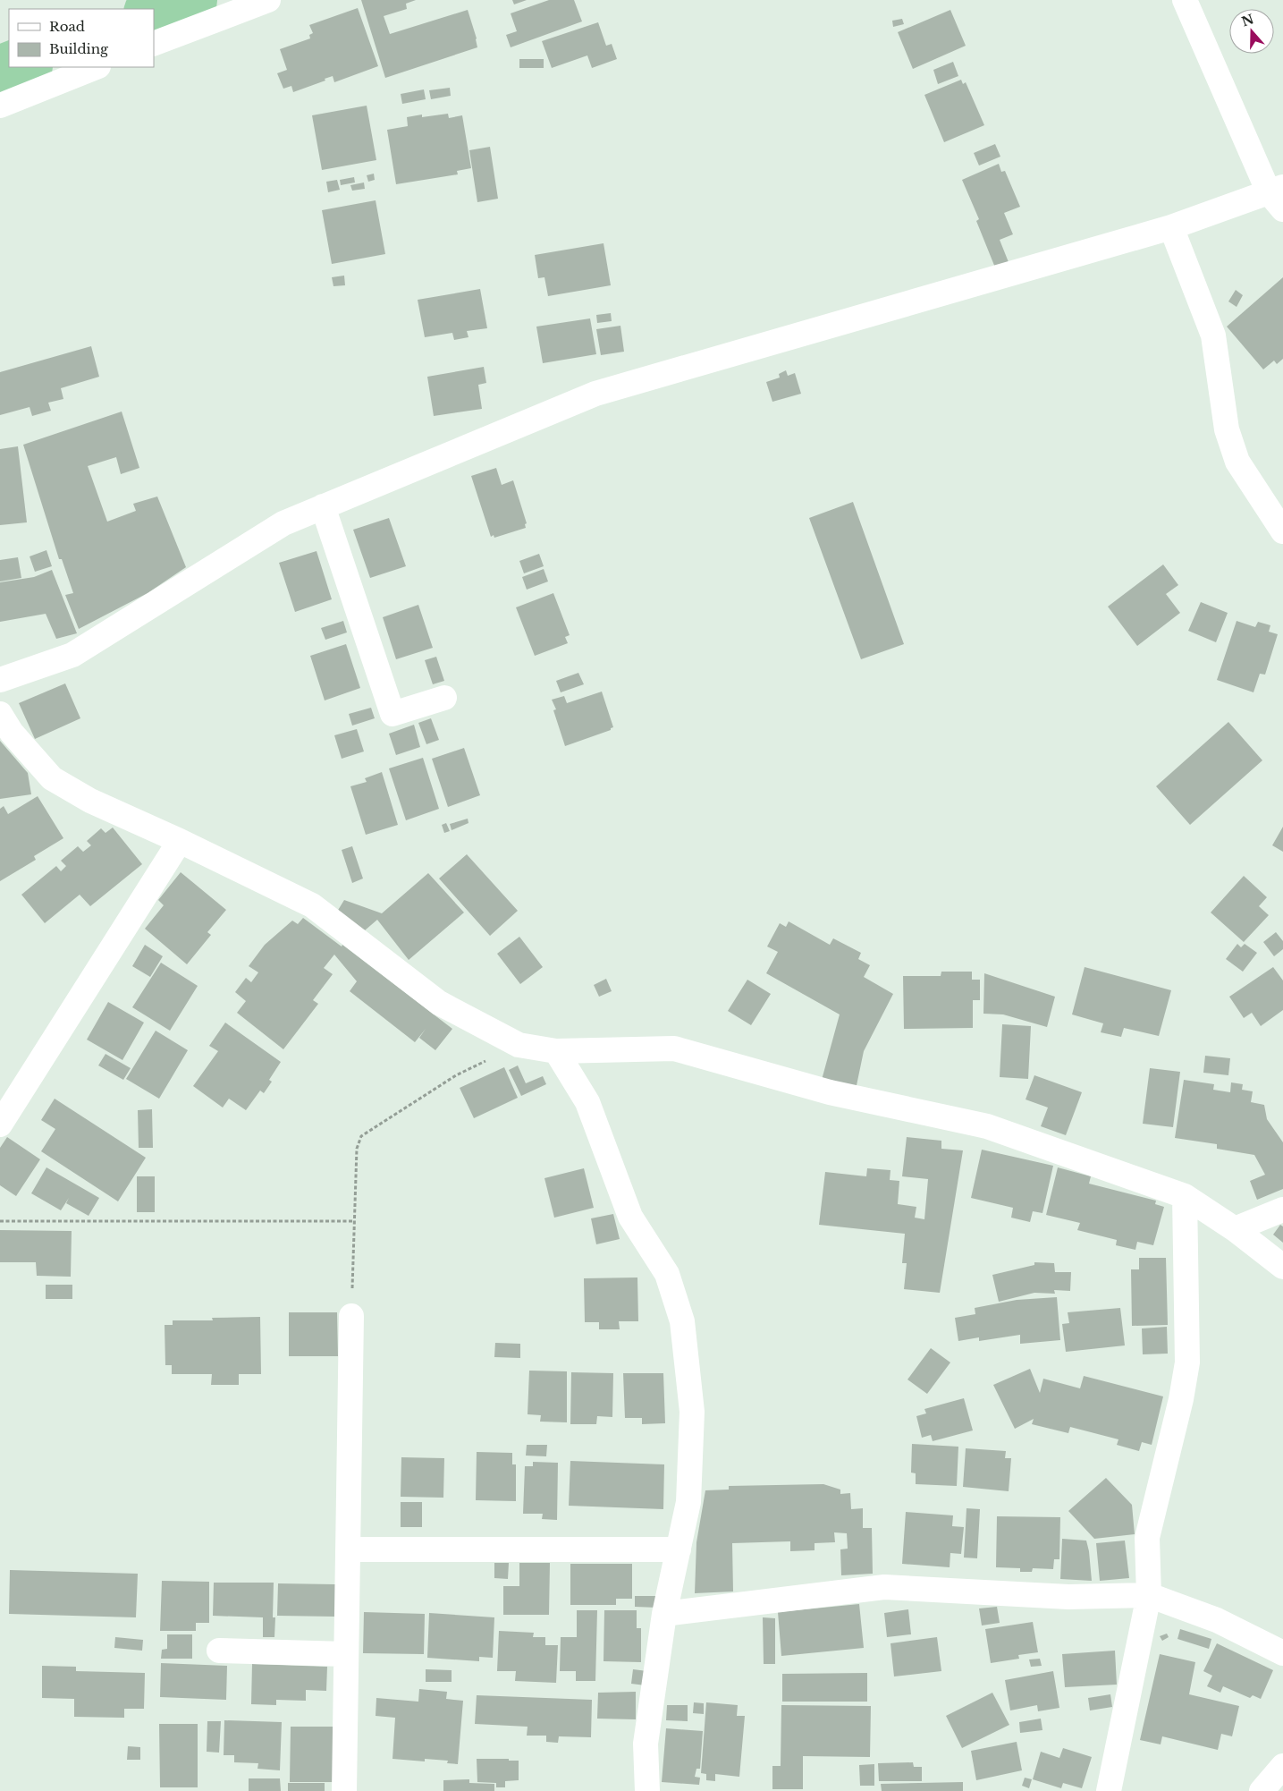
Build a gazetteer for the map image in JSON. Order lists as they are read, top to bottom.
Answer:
{
  "legend": ["Road", "Building"],
  "north": "top"
}
